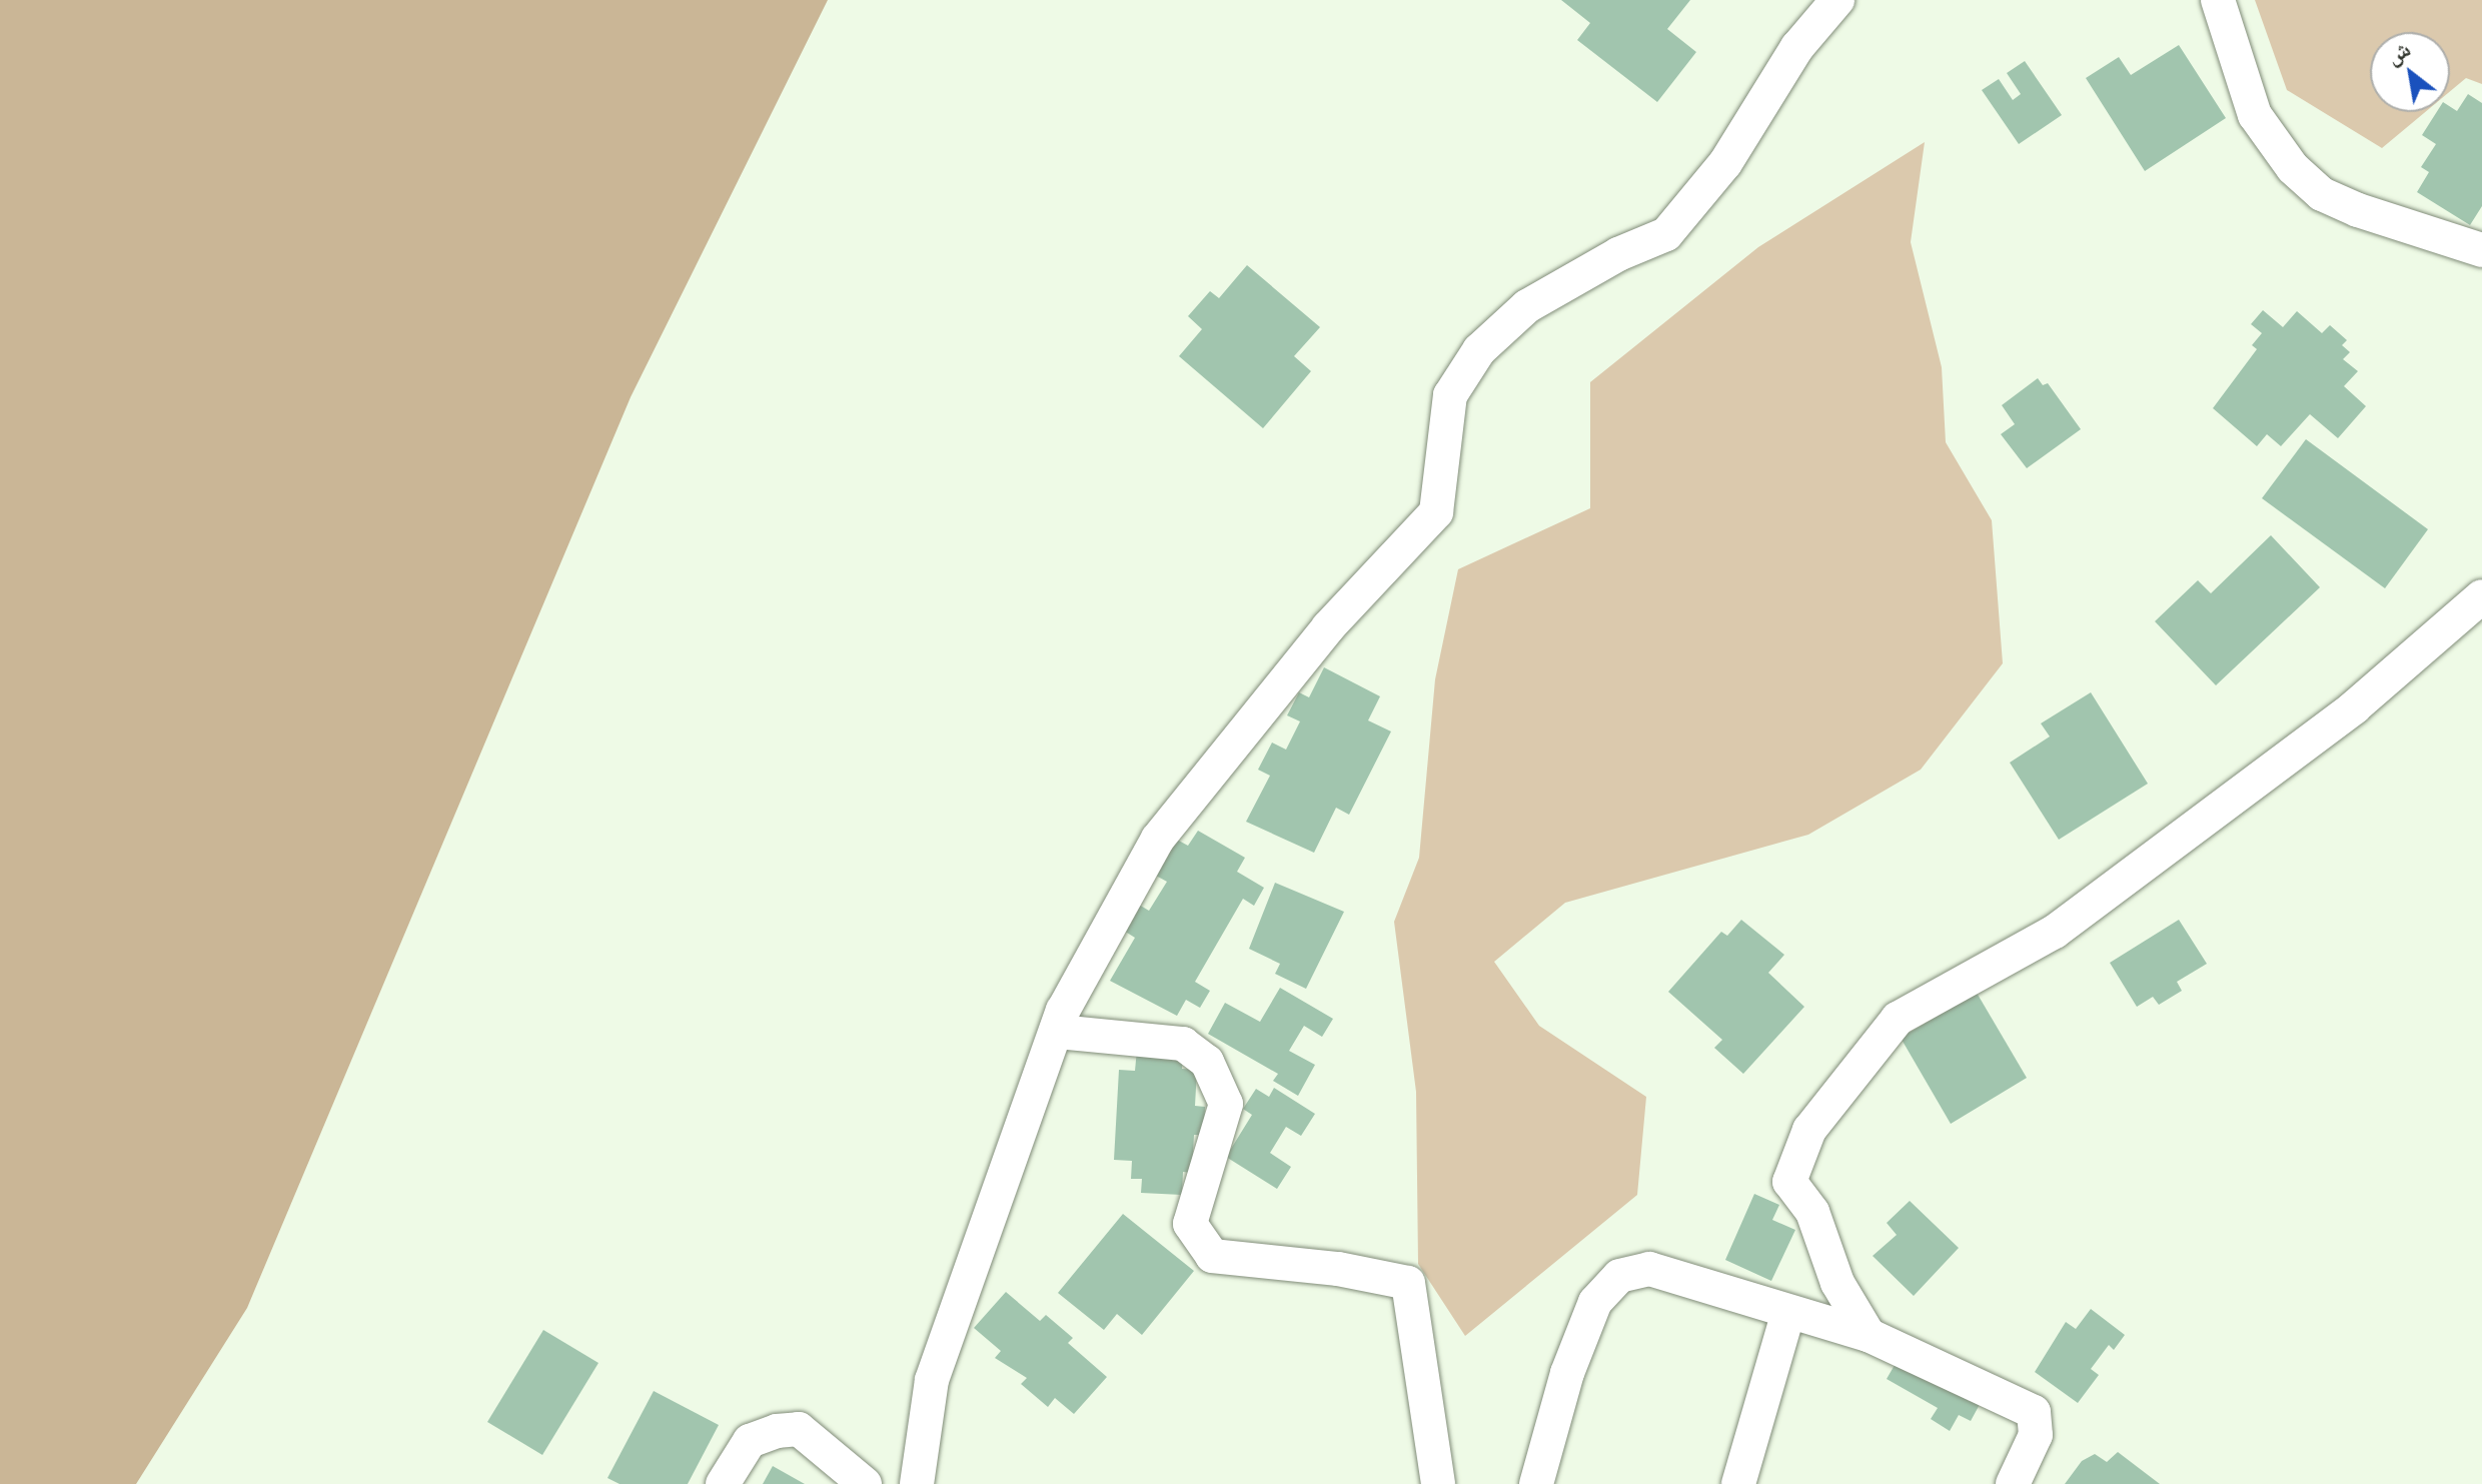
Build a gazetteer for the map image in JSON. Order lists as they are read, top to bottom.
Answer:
{
  "north": "top left"
}
